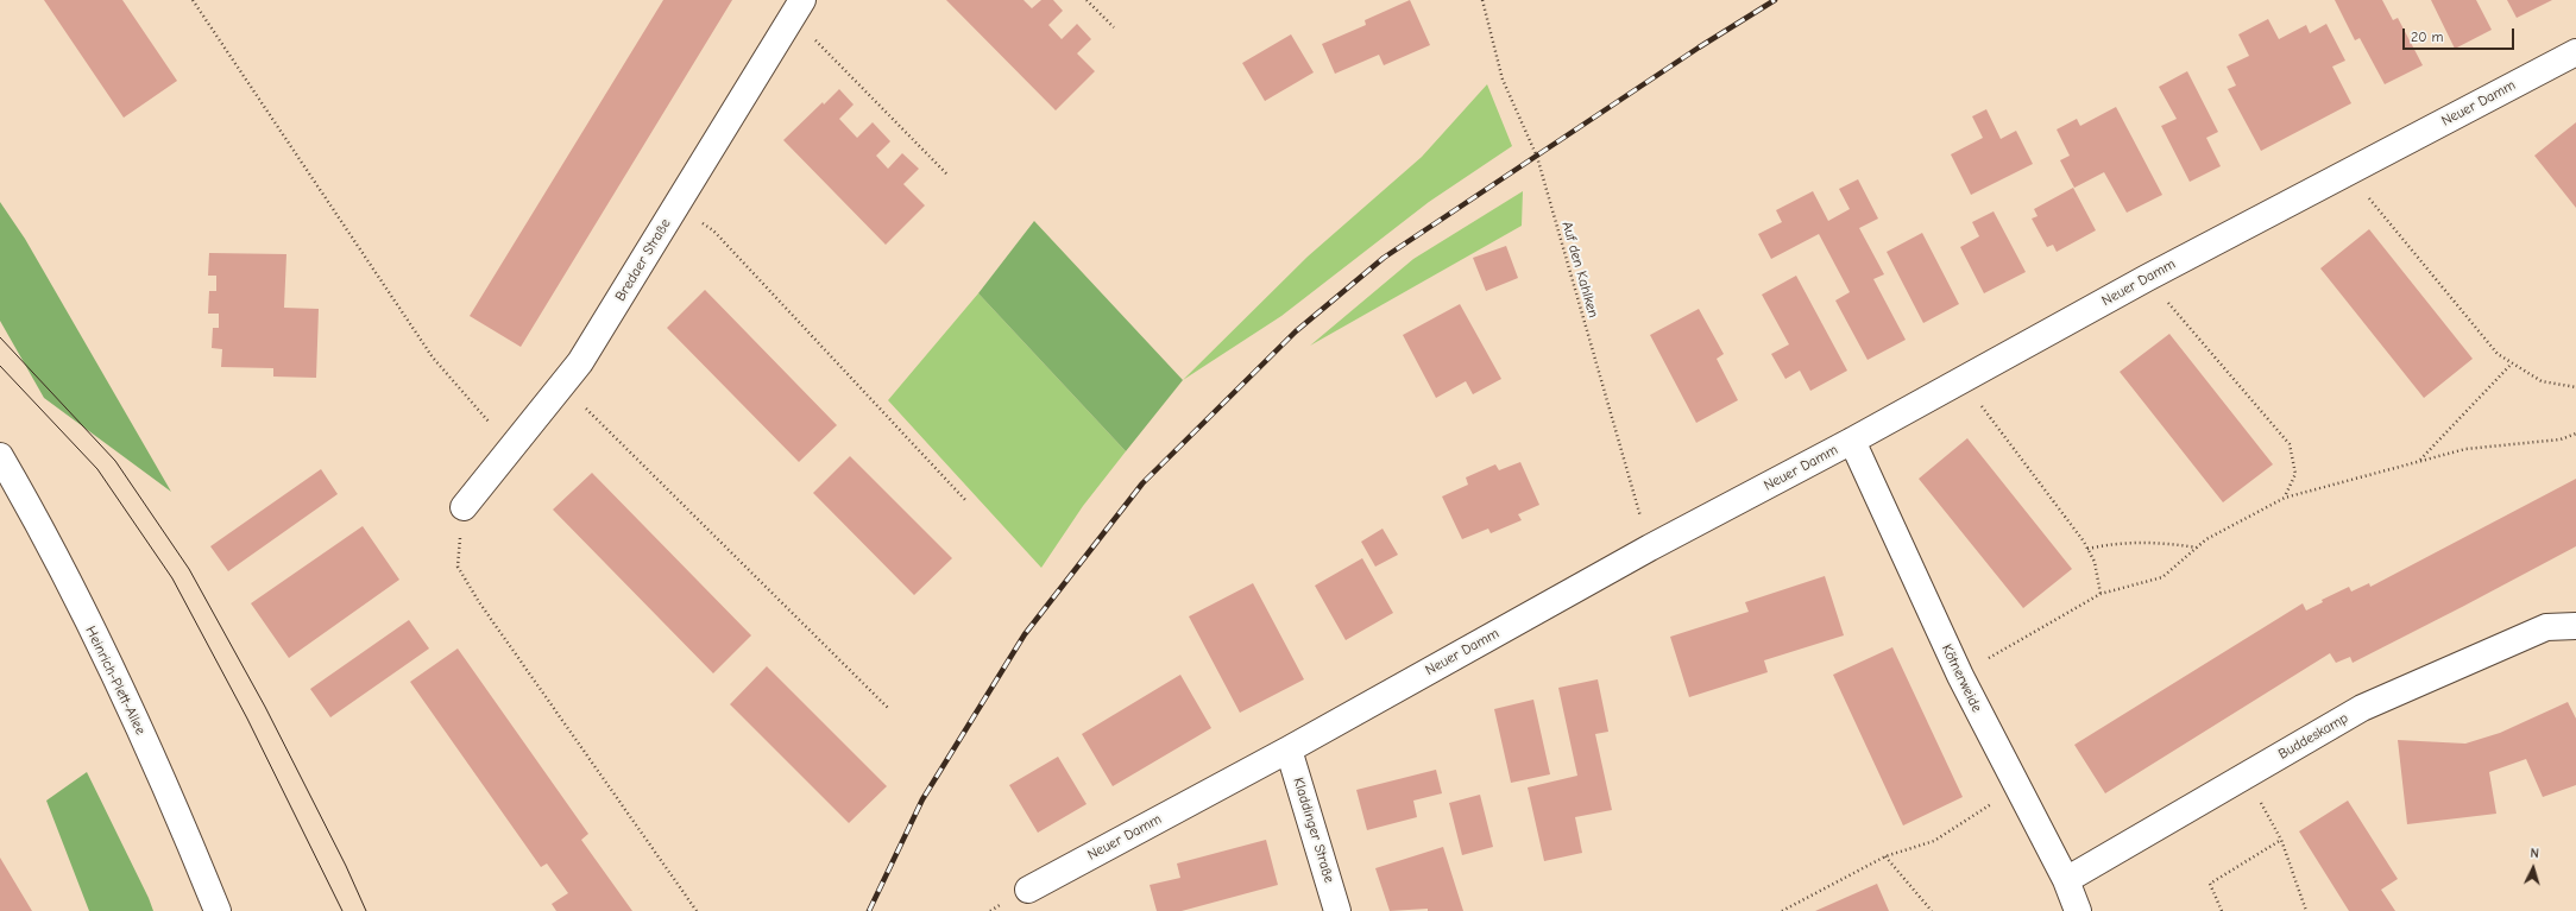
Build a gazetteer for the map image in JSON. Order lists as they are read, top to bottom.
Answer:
{
  "streets": {
    "street": [
      "Neuer Damm",
      "Bredaer Straße",
      "Kötnerweide",
      "Heinrich-Plett-Allee",
      "Buddeskamp",
      "Kladdinger Straße"
    ],
    "path": ["Auf den Kahlken"]
  },
  "crossings": [
    ["Neuer Damm", "Auf den Kahlken"],
    ["Neuer Damm", "Kötnerweide"],
    ["Neuer Damm", "Kladdinger Straße"],
    ["Kötnerweide", "Buddeskamp"]
  ],
  "scale_bar": "20 m",
  "north": "top"
}
